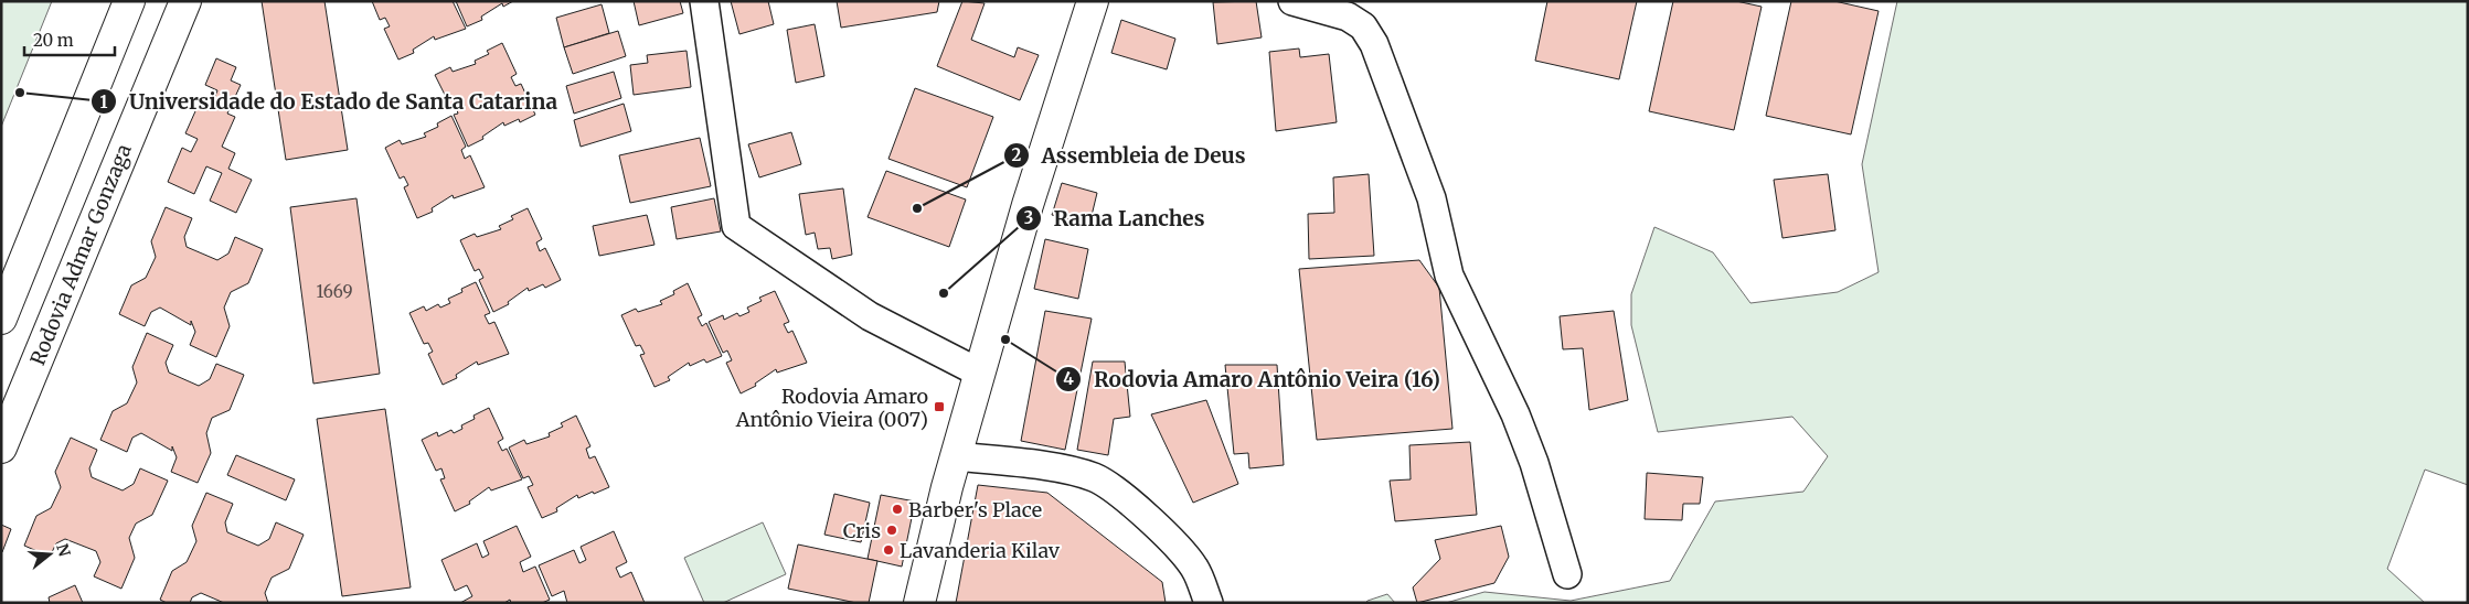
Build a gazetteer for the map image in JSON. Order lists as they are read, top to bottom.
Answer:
{
  "streets": {
    "main road": ["Rodovia Admar Gonzaga"]
  },
  "places": {
    "other": [
      "Universidade do Estado de Santa Catarina",
      "Assembleia de Deus",
      "Rama Lanches",
      "Rodovia Amaro Antônio Veira (16)",
      "Barber's Place",
      "Cris",
      "Lavanderia Kilav"
    ],
    "transit": ["Rodovia Amaro Antônio Vieira (007)"]
  },
  "house_numbers": ["1669"],
  "scale_bar": "20 m",
  "north": "right"
}
